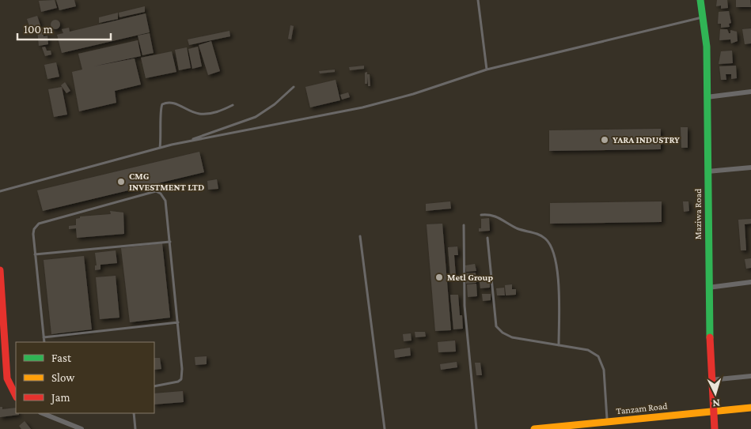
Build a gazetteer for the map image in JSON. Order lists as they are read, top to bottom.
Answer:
{
  "streets": {
    "main road": ["Maziwa Road", "Tanzam Road"]
  },
  "crossings": [
    ["Maziwa Road", "Tanzam Road"]
  ],
  "places": ["YARA INDUSTRY", "CMG INVESTMENT LTD", "Metl Group"],
  "legend": ["Fast", "Slow", "Jam"],
  "scale_bar": "100 m",
  "north": "bottom"
}
